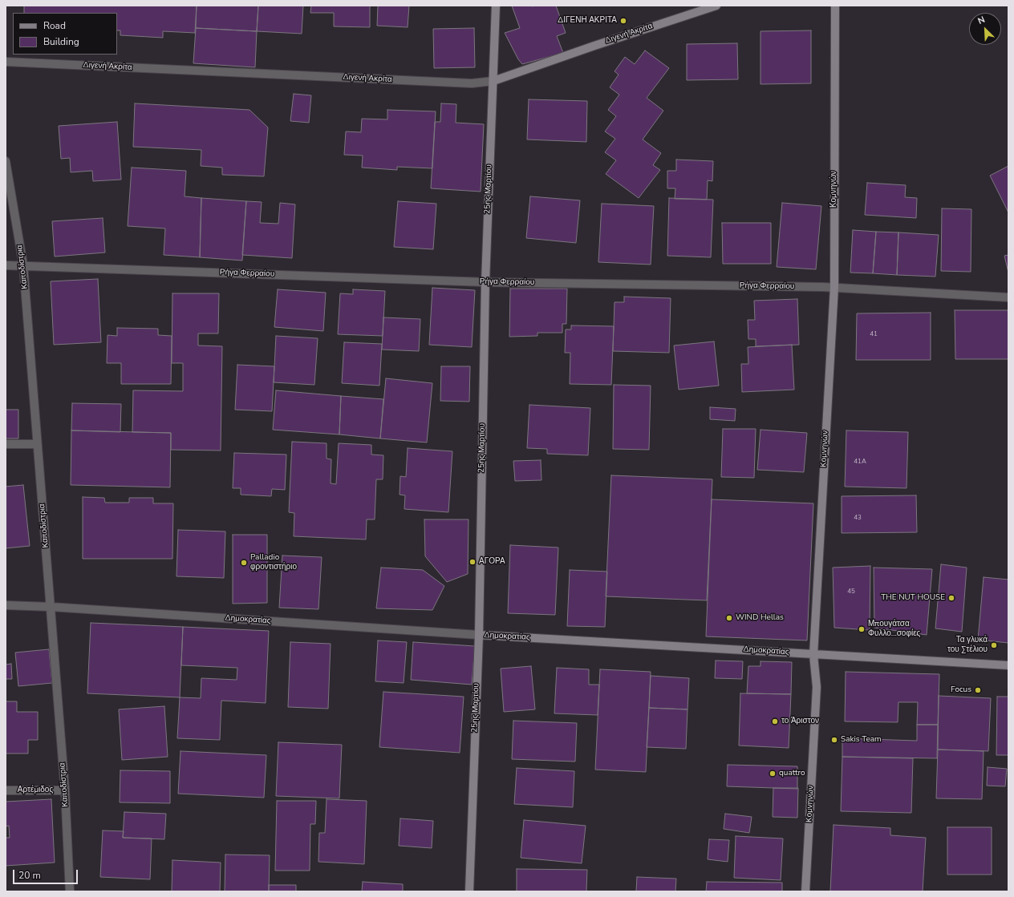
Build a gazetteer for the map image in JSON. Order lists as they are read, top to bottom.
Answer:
{
  "streets": {
    "street": [
      "Διγενή Ακρίτα",
      "25ης Μαρτίου",
      "Κομνηνών",
      "Καποδίστρια",
      "Ρήγα Φερραίου",
      "Δημοκρατίας",
      "Αρτέμιδος"
    ]
  },
  "crossings": [
    ["Διγενή Ακρίτα", "25ης Μαρτίου"],
    ["25ης Μαρτίου", "Ρήγα Φερραίου"],
    ["25ης Μαρτίου", "Δημοκρατίας"],
    ["Κομνηνών", "Ρήγα Φερραίου"],
    ["Κομνηνών", "Δημοκρατίας"],
    ["Καποδίστρια", "Ρήγα Φερραίου"],
    ["Καποδίστρια", "Δημοκρατίας"],
    ["Καποδίστρια", "Αρτέμιδος"]
  ],
  "places": [
    "ΔΙΓΕΝΗ ΑΚΡΙΤΑ",
    "ΑΓΟΡΑ",
    "Palladio φροντιστήριο",
    "THE NUT HOUSE",
    "WIND Hellas",
    "Μπουγάτσα Φυλλο...σοφίες",
    "Τα γλυκά του Στέλιου",
    "Focus",
    "το Άριστον",
    "Sakis Team",
    "quattro"
  ],
  "house_numbers": [
    "41",
    "41A",
    "43",
    "45"
  ],
  "legend": ["Road", "Building"],
  "scale_bar": "20 m",
  "north": "top left"
}
